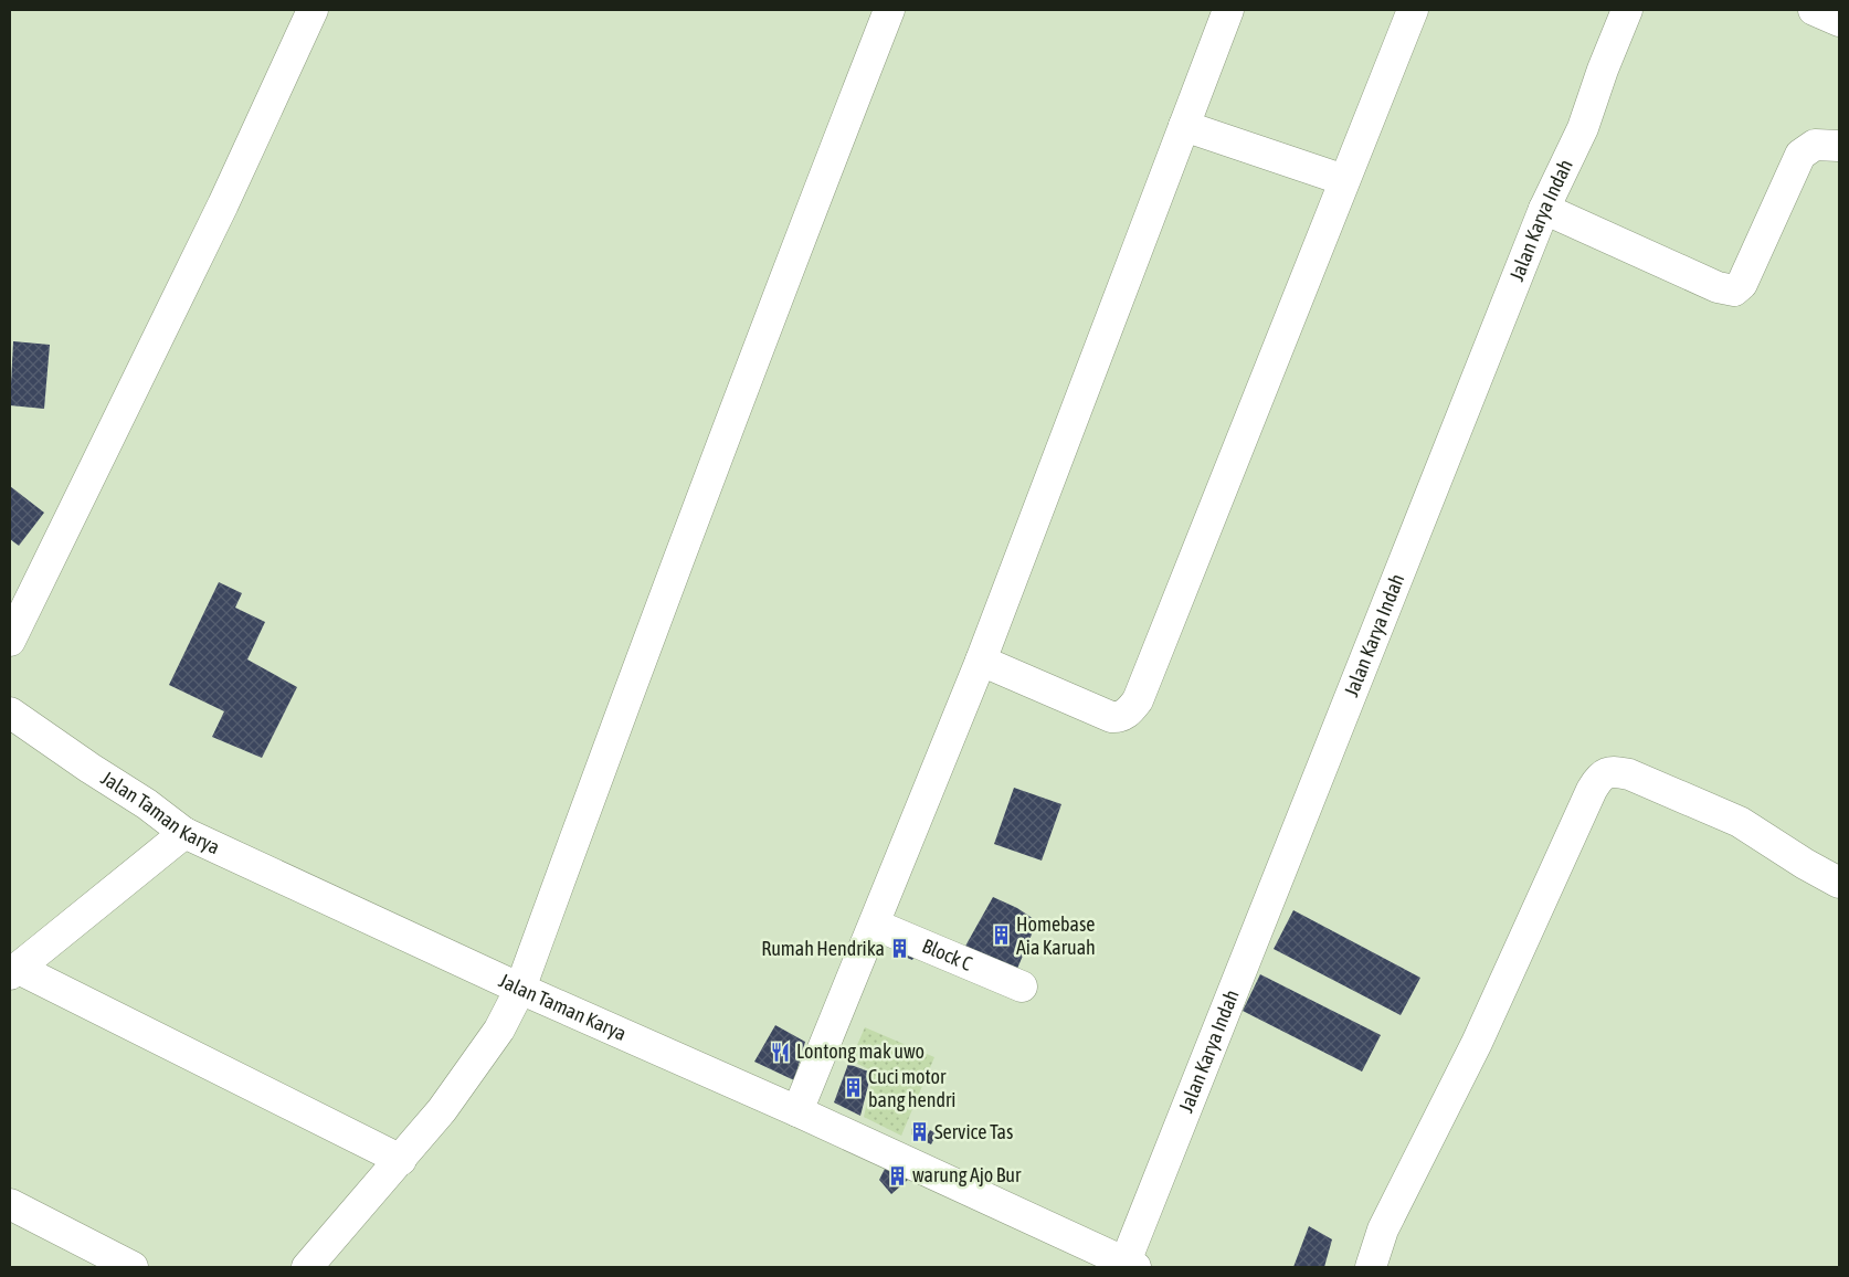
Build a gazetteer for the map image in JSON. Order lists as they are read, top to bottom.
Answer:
{
  "streets": {
    "street": ["Jalan Karya Indah", "Jalan Taman Karya", "Block C"]
  },
  "crossings": [
    ["Jalan Karya Indah", "Jalan Taman Karya"]
  ],
  "places": {
    "building": [
      "Homebase Aia Karuah",
      "Rumah Hendrika",
      "Cuci motor bang hendri",
      "Service Tas",
      "warung Ajo Bur"
    ],
    "restaurant": ["Lontong mak uwo"]
  }
}
